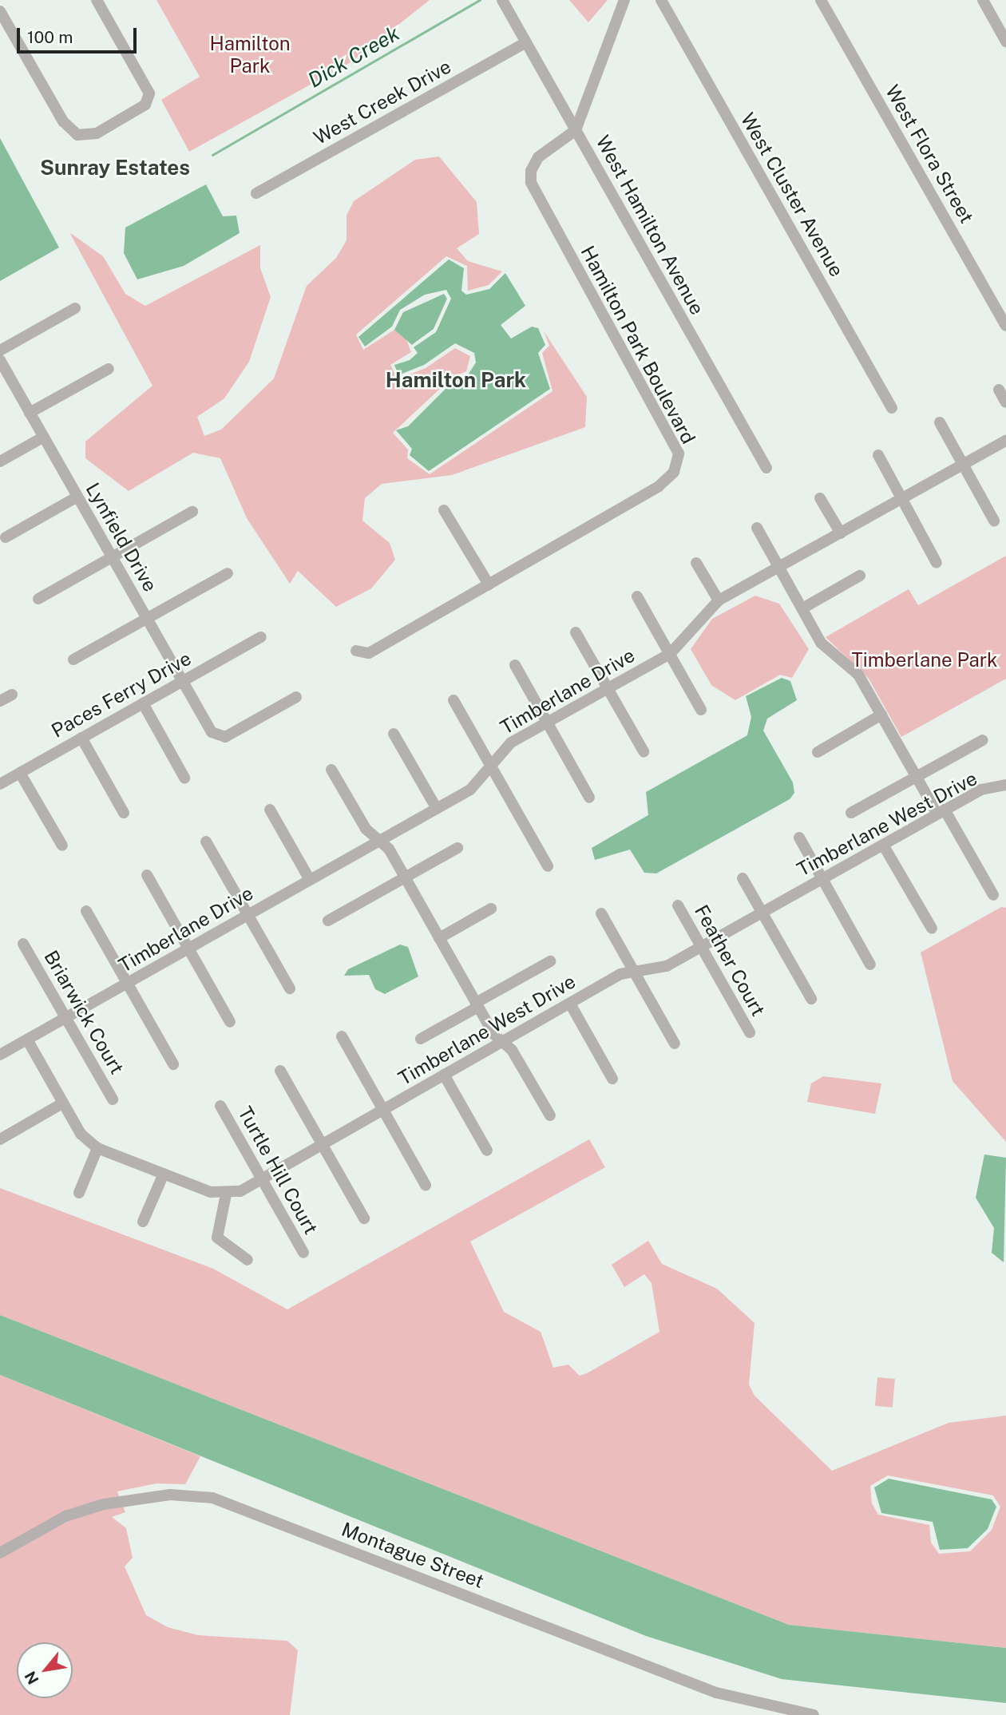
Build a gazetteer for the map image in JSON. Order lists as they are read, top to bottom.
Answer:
{
  "streets": {
    "street": [
      "West Creek Drive",
      "West Flora Street",
      "West Cluster Avenue",
      "West Hamilton Avenue",
      "Hamilton Park Boulevard",
      "Lynfield Drive",
      "Timberlane Drive",
      "Paces Ferry Drive",
      "Timberlane West Drive",
      "Feather Court",
      "Briarwick Court",
      "Turtle Hill Court",
      "Montague Street"
    ]
  },
  "crossings": [
    ["West Creek Drive", "West Hamilton Avenue"],
    ["West Hamilton Avenue", "Hamilton Park Boulevard"],
    ["Lynfield Drive", "Paces Ferry Drive"],
    ["Timberlane Drive", "Briarwick Court"],
    ["Timberlane West Drive", "Feather Court"],
    ["Timberlane West Drive", "Turtle Hill Court"]
  ],
  "districts": ["Sunray Estates", "Hamilton Park"],
  "water": ["Dick Creek"],
  "parks": ["Hamilton Park", "Timberlane Park"],
  "scale_bar": "100 m",
  "north": "bottom left"
}
